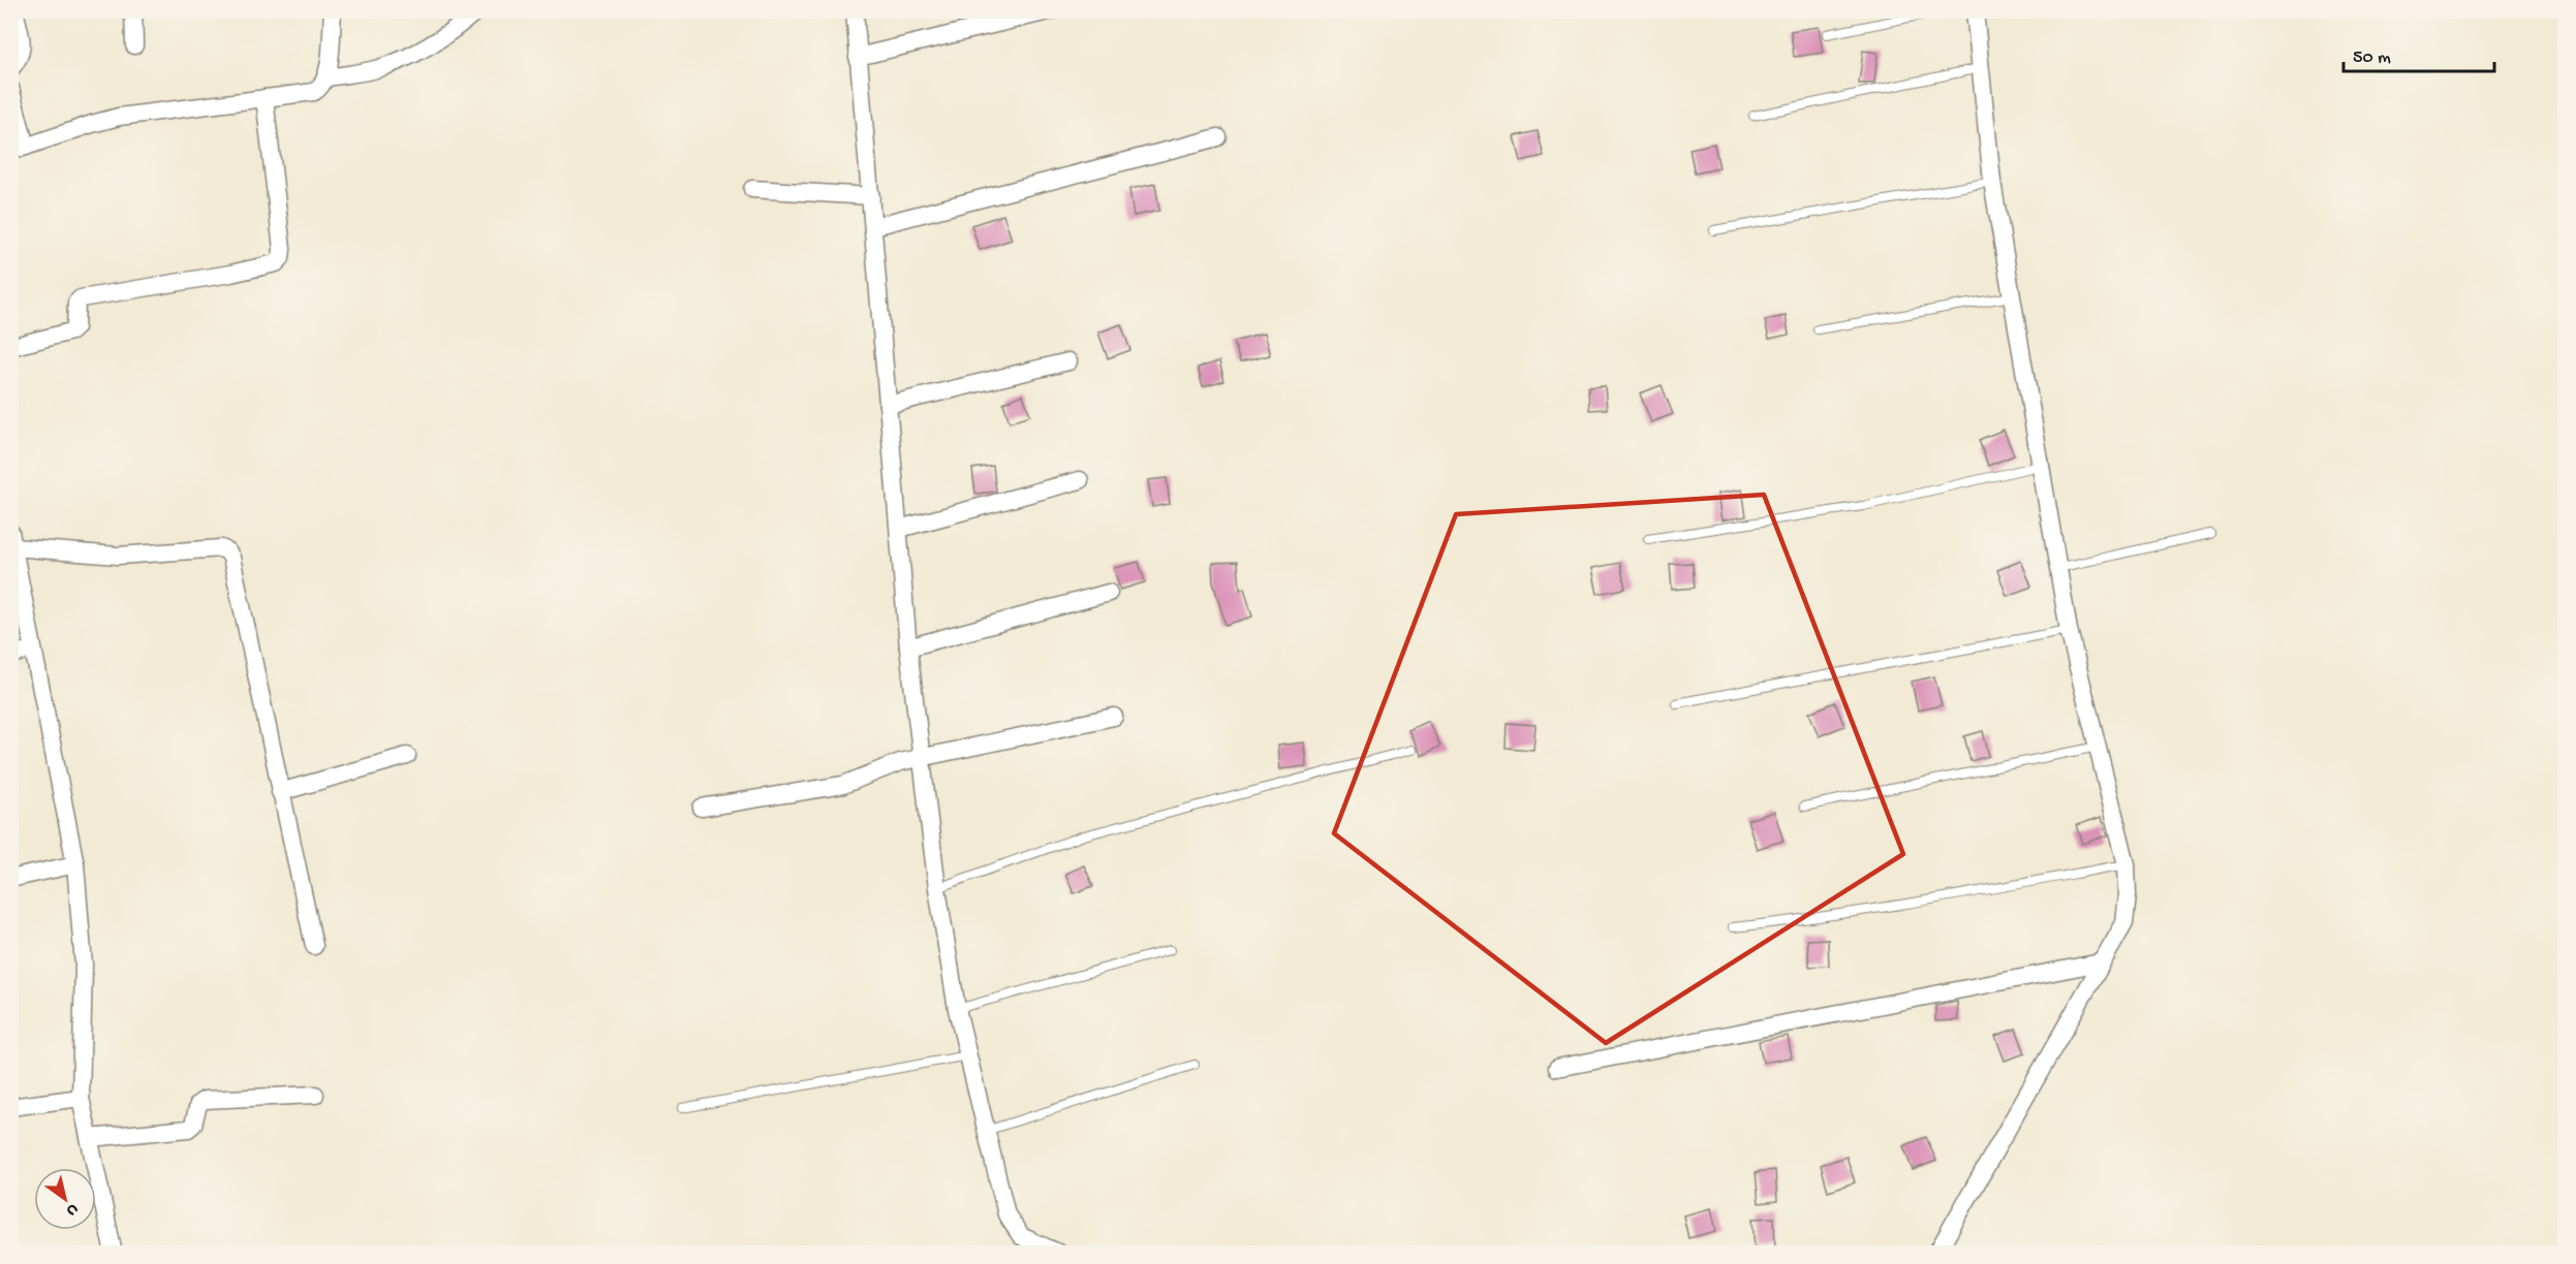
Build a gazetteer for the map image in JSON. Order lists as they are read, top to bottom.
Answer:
{
  "scale_bar": "50 m",
  "north": "bottom right"
}
